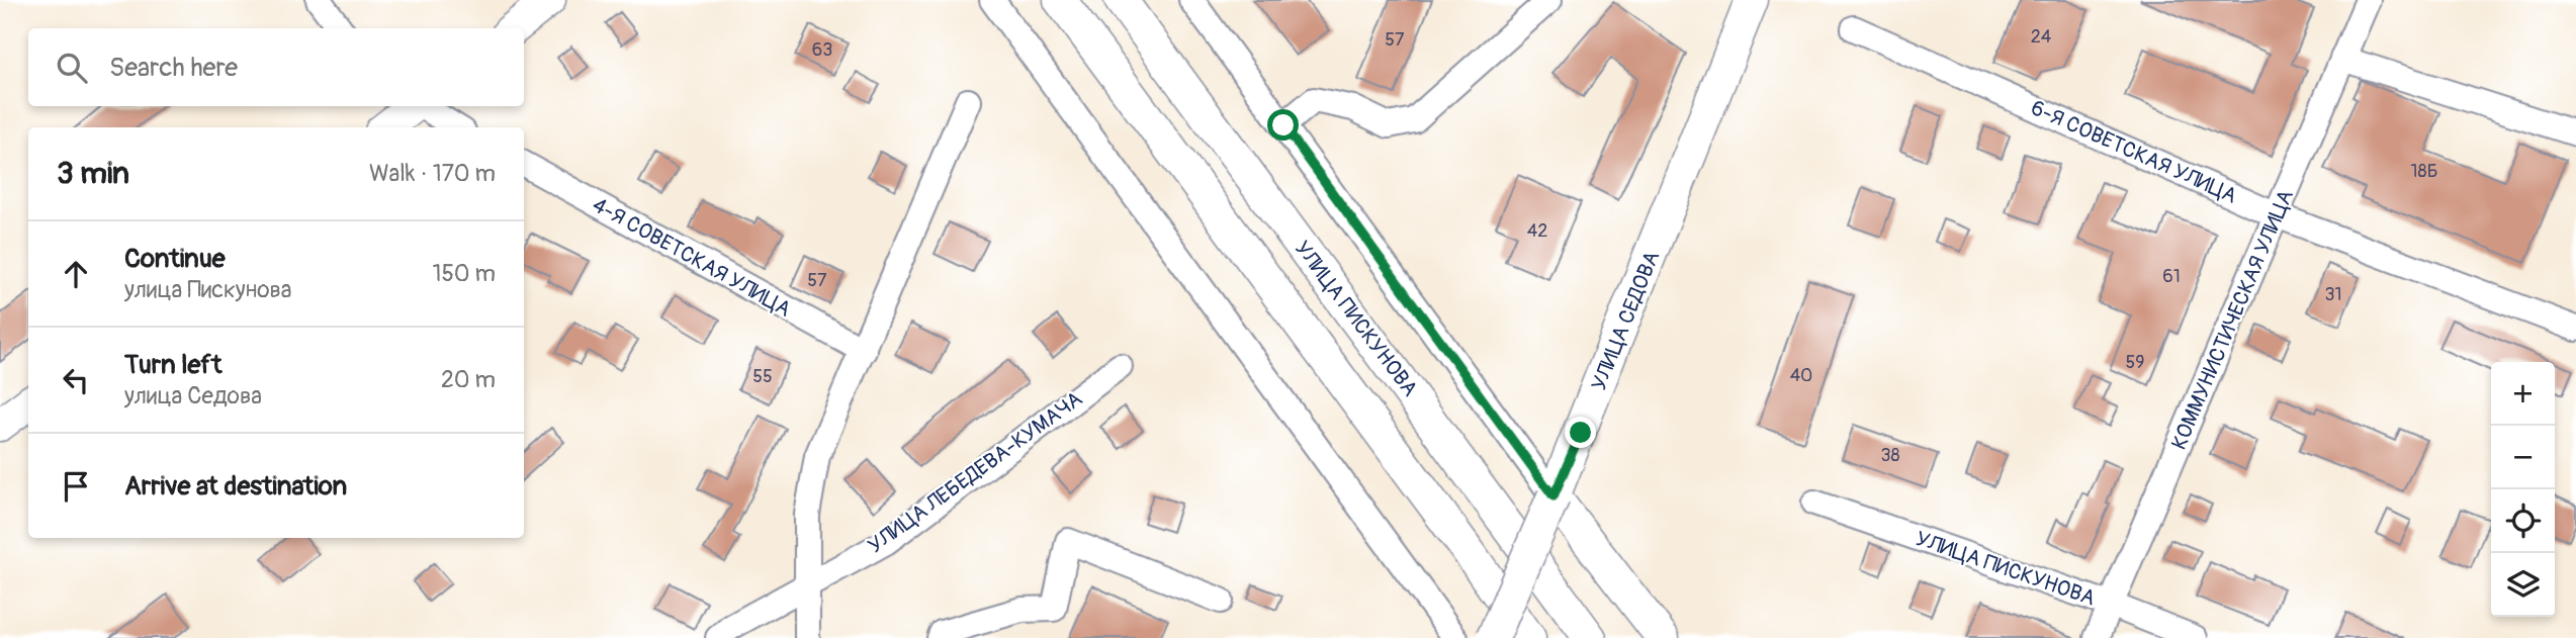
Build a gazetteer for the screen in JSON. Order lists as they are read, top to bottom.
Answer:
{
  "streets": {
    "main road": ["УЛИЦА ПИСКУНОВА", "УЛИЦА СЕДОВА"],
    "street": [
      "6-Я СОВЕТСКАЯ УЛИЦА",
      "4-Я СОВЕТСКАЯ УЛИЦА",
      "КОММУНИСТИЧЕСКАЯ УЛИЦА",
      "УЛИЦА ЛЕБЕДЕВА-КУМАЧА"
    ]
  },
  "crossings": [
    ["6-Я СОВЕТСКАЯ УЛИЦА", "КОММУНИСТИЧЕСКАЯ УЛИЦА"],
    ["УЛИЦА ПИСКУНОВА", "КОММУНИСТИЧЕСКАЯ УЛИЦА"]
  ],
  "house_numbers": [
    "24",
    "57",
    "63",
    "18Б",
    "42",
    "61",
    "57",
    "31",
    "59",
    "40",
    "55",
    "38"
  ],
  "page": {
    "search": "Search here",
    "heading": ["3 min", "Walk · 170 m"],
    "list": [
      ["Continue", "улица Пискунова", "150 m"],
      ["Turn left", "улица Седова", "20 m"],
      "Arrive at destination"
    ],
    "map_buttons": ["+", "−"]
  }
}
